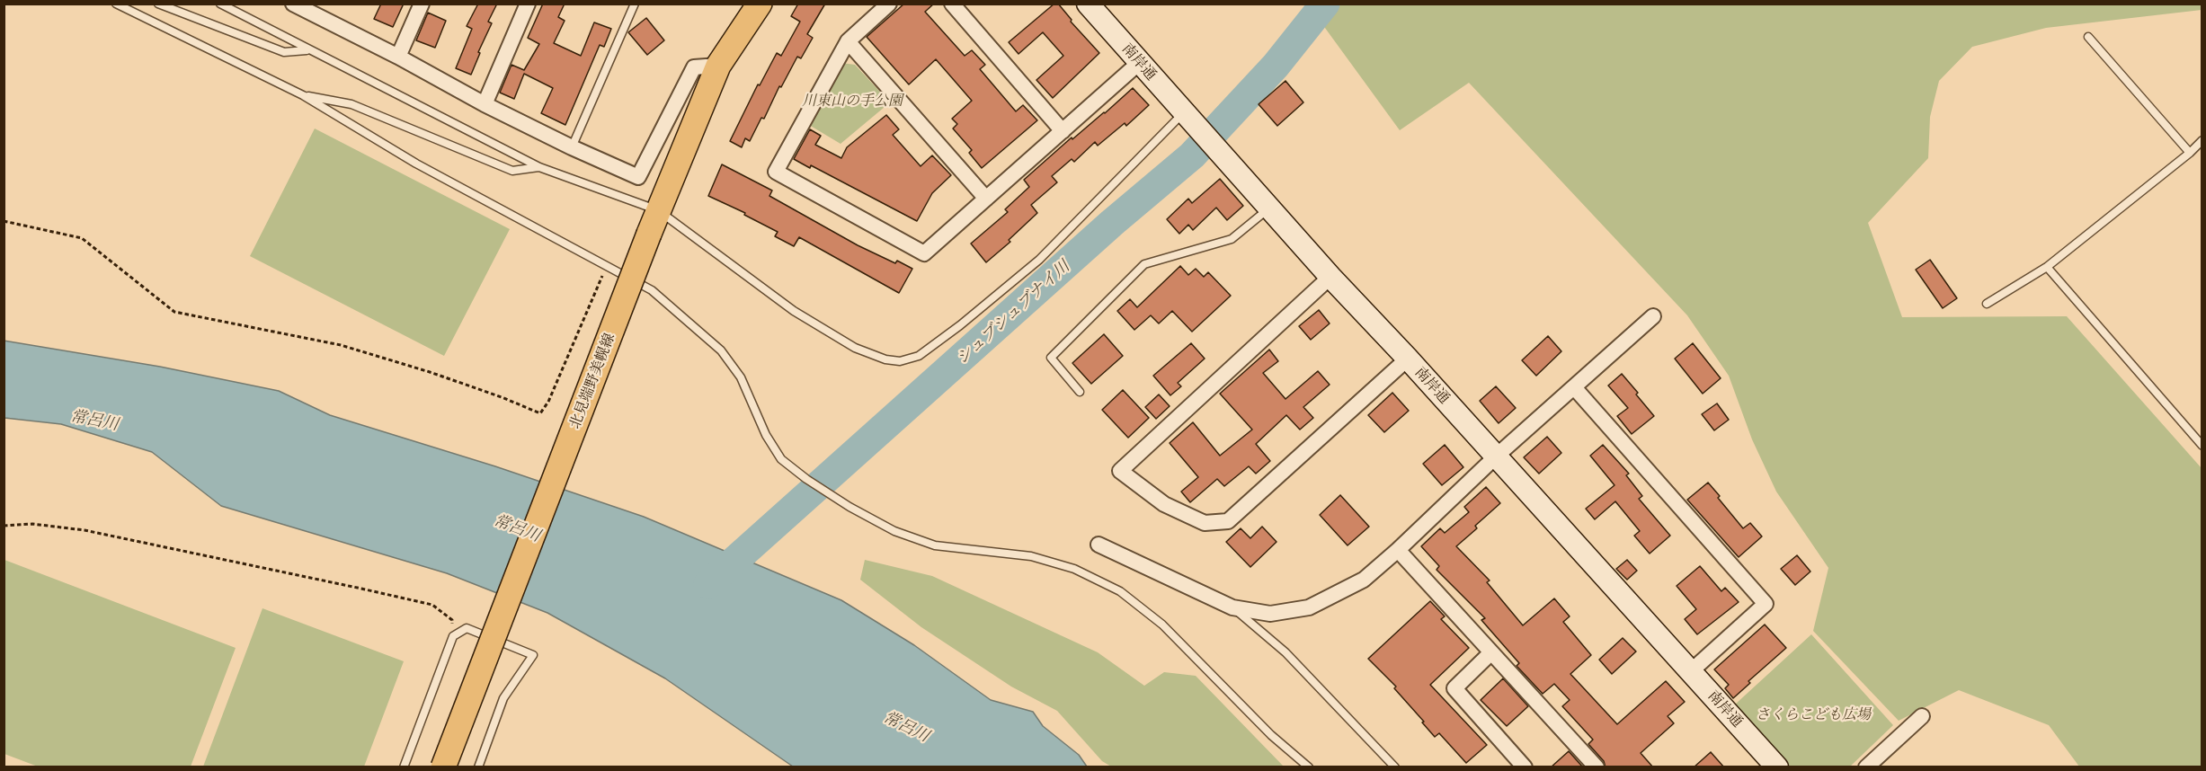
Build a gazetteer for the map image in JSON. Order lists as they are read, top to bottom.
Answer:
{
  "streets": {
    "main road": ["南岸通", "北見端野美幌線"]
  },
  "water": ["シュブシュブナイ川", "常呂川"],
  "parks": ["川東山の手公園", "さくらこども広場"]
}
